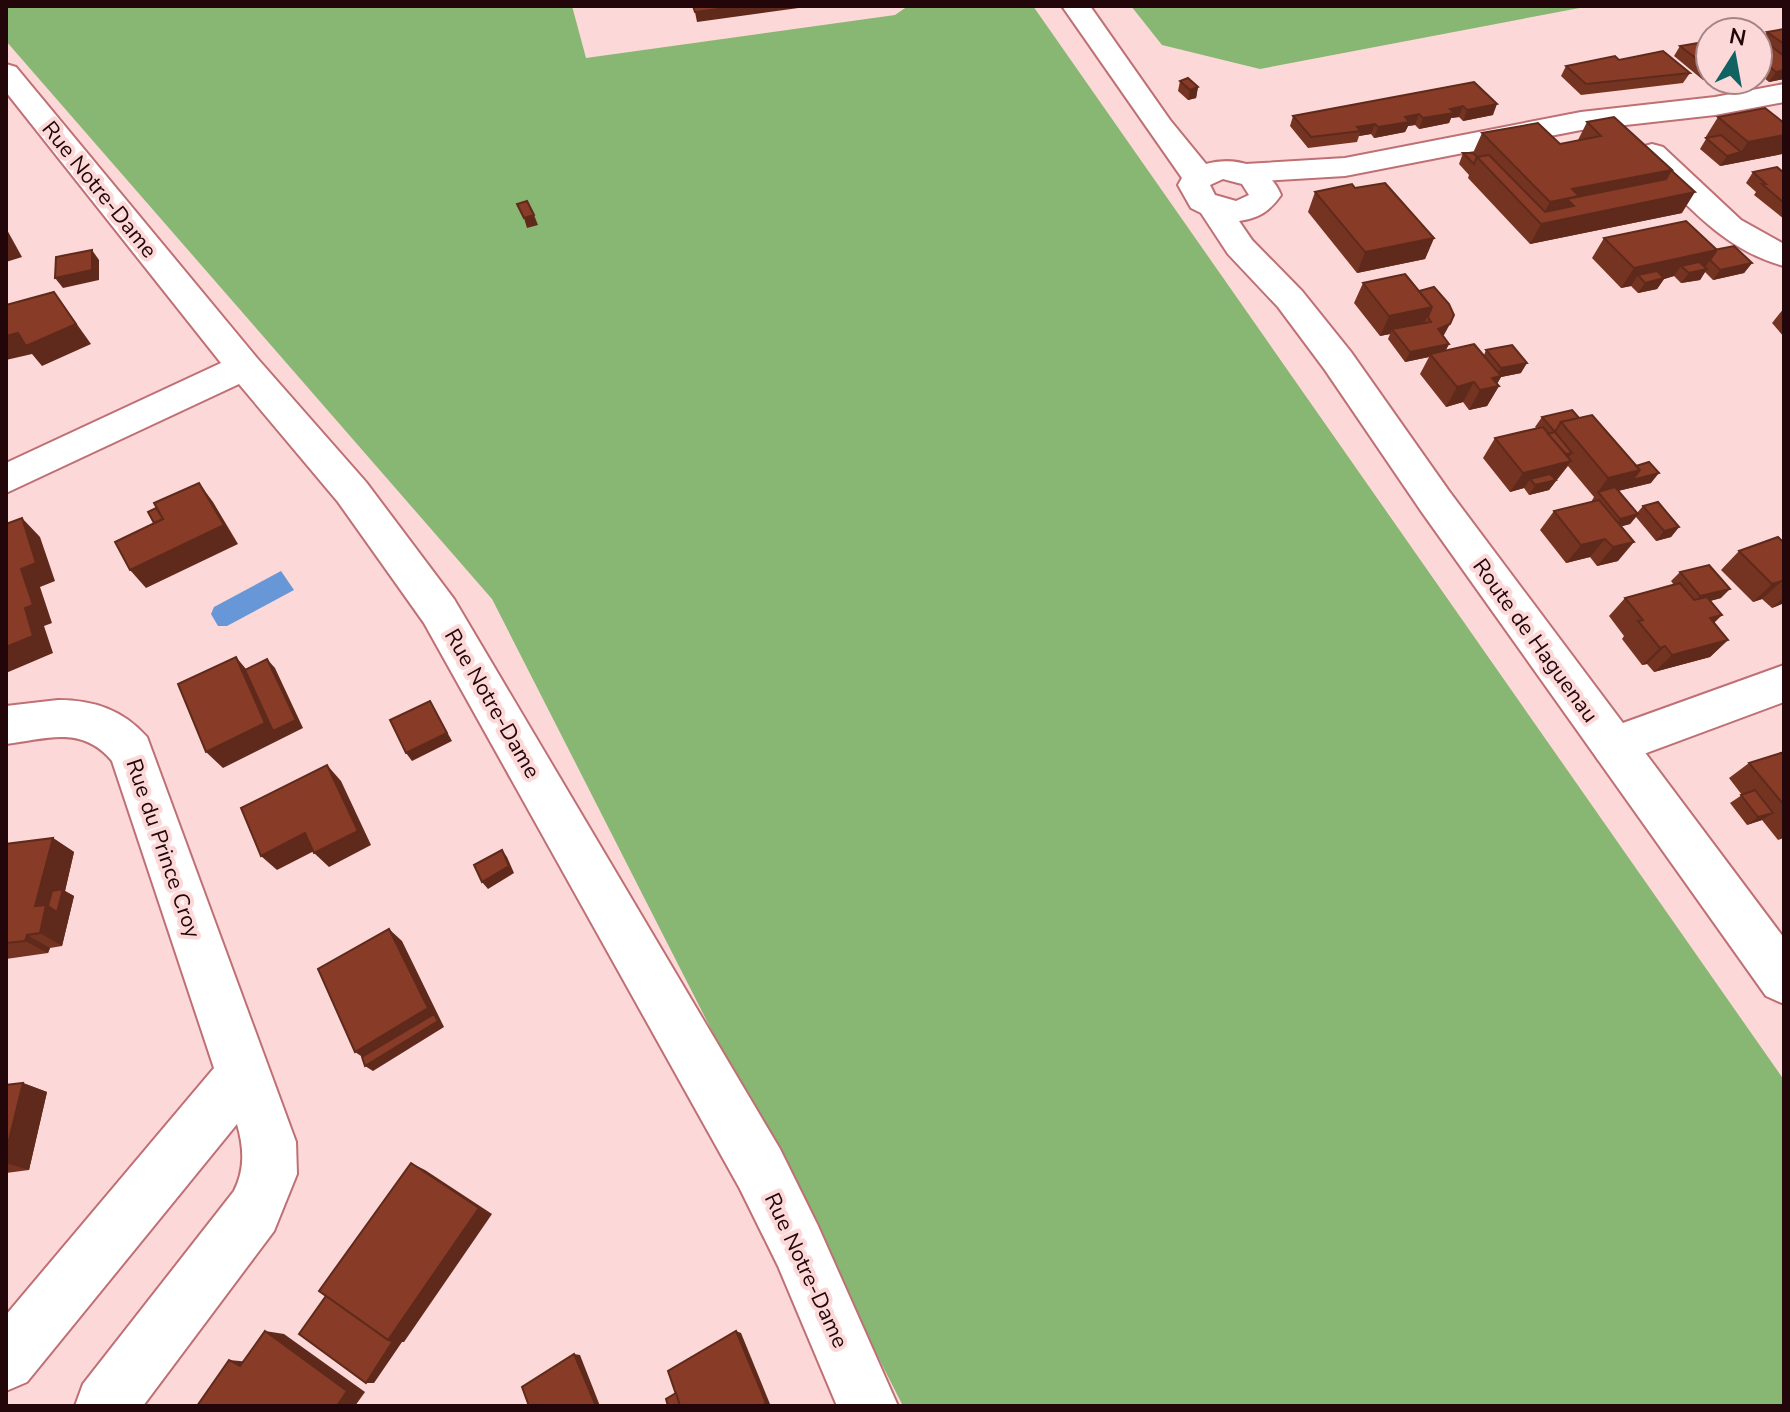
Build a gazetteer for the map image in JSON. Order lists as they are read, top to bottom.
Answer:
{
  "streets": {
    "street": ["Rue Notre-Dame", "Route de Haguenau", "Rue du Prince Croy"]
  },
  "north": "top"
}
